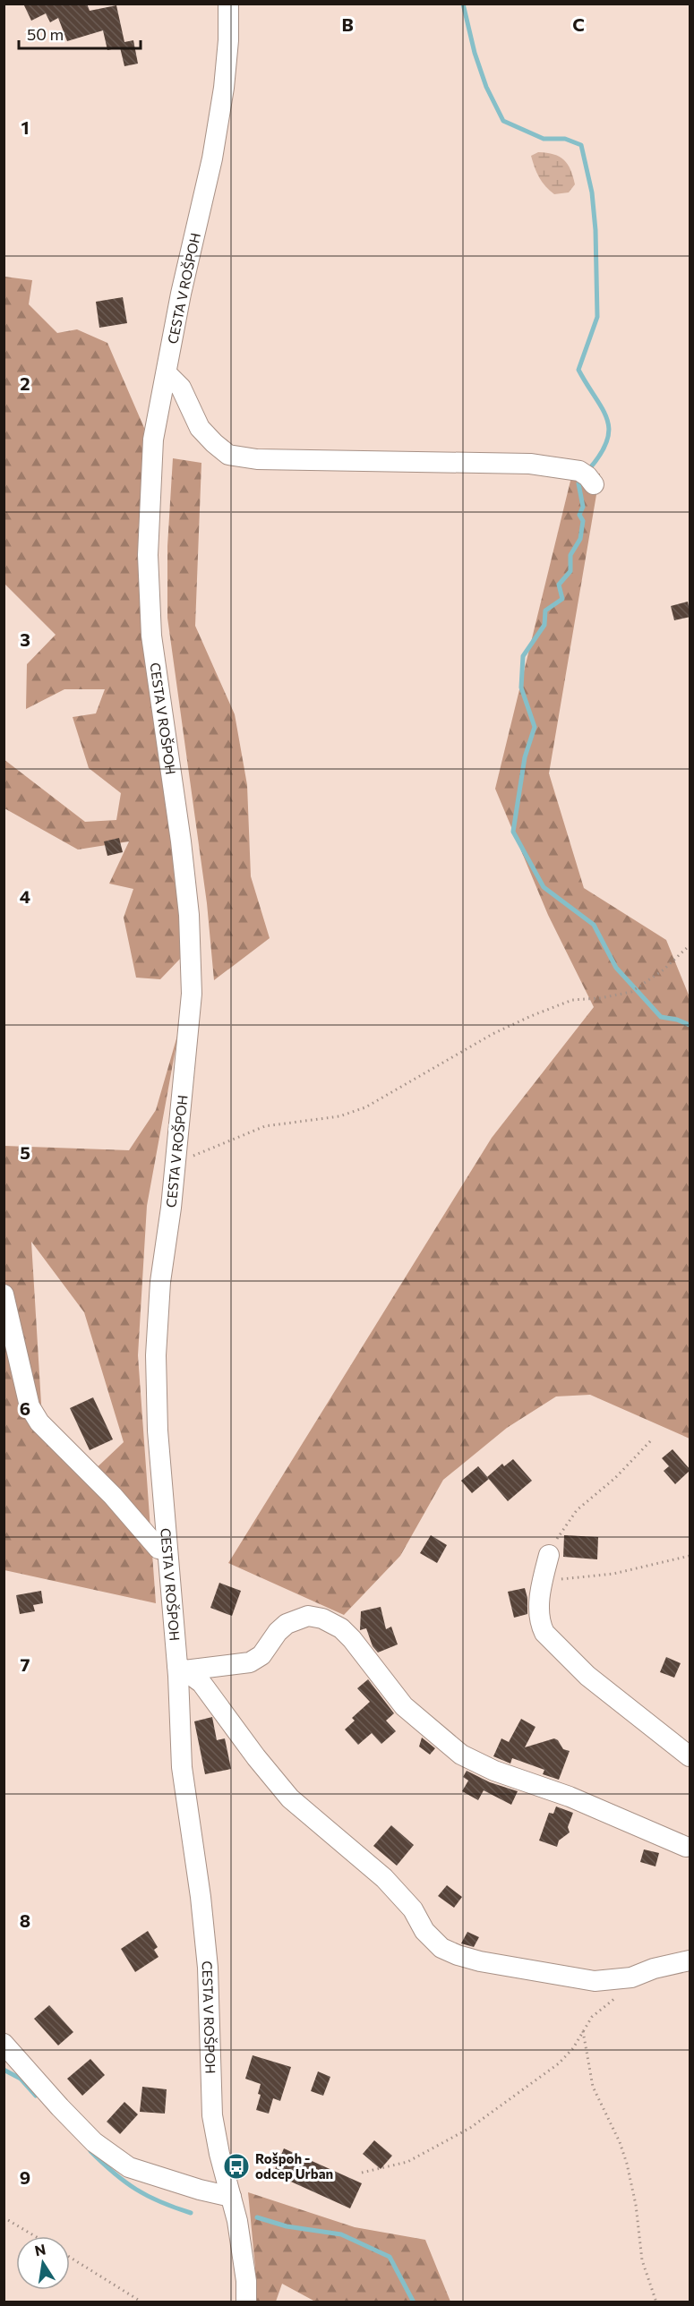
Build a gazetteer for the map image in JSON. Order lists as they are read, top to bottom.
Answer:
{
  "streets": {
    "street": ["CESTA V ROŠPOH"]
  },
  "places": {
    "bus stop": ["Rošpoh - odcep Urban"]
  },
  "scale_bar": "50 m",
  "north": "top",
  "grid": {
    "columns": ["B", "C"],
    "rows": [
      "1",
      "2",
      "3",
      "4",
      "5",
      "6",
      "7",
      "8",
      "9"
    ]
  }
}
